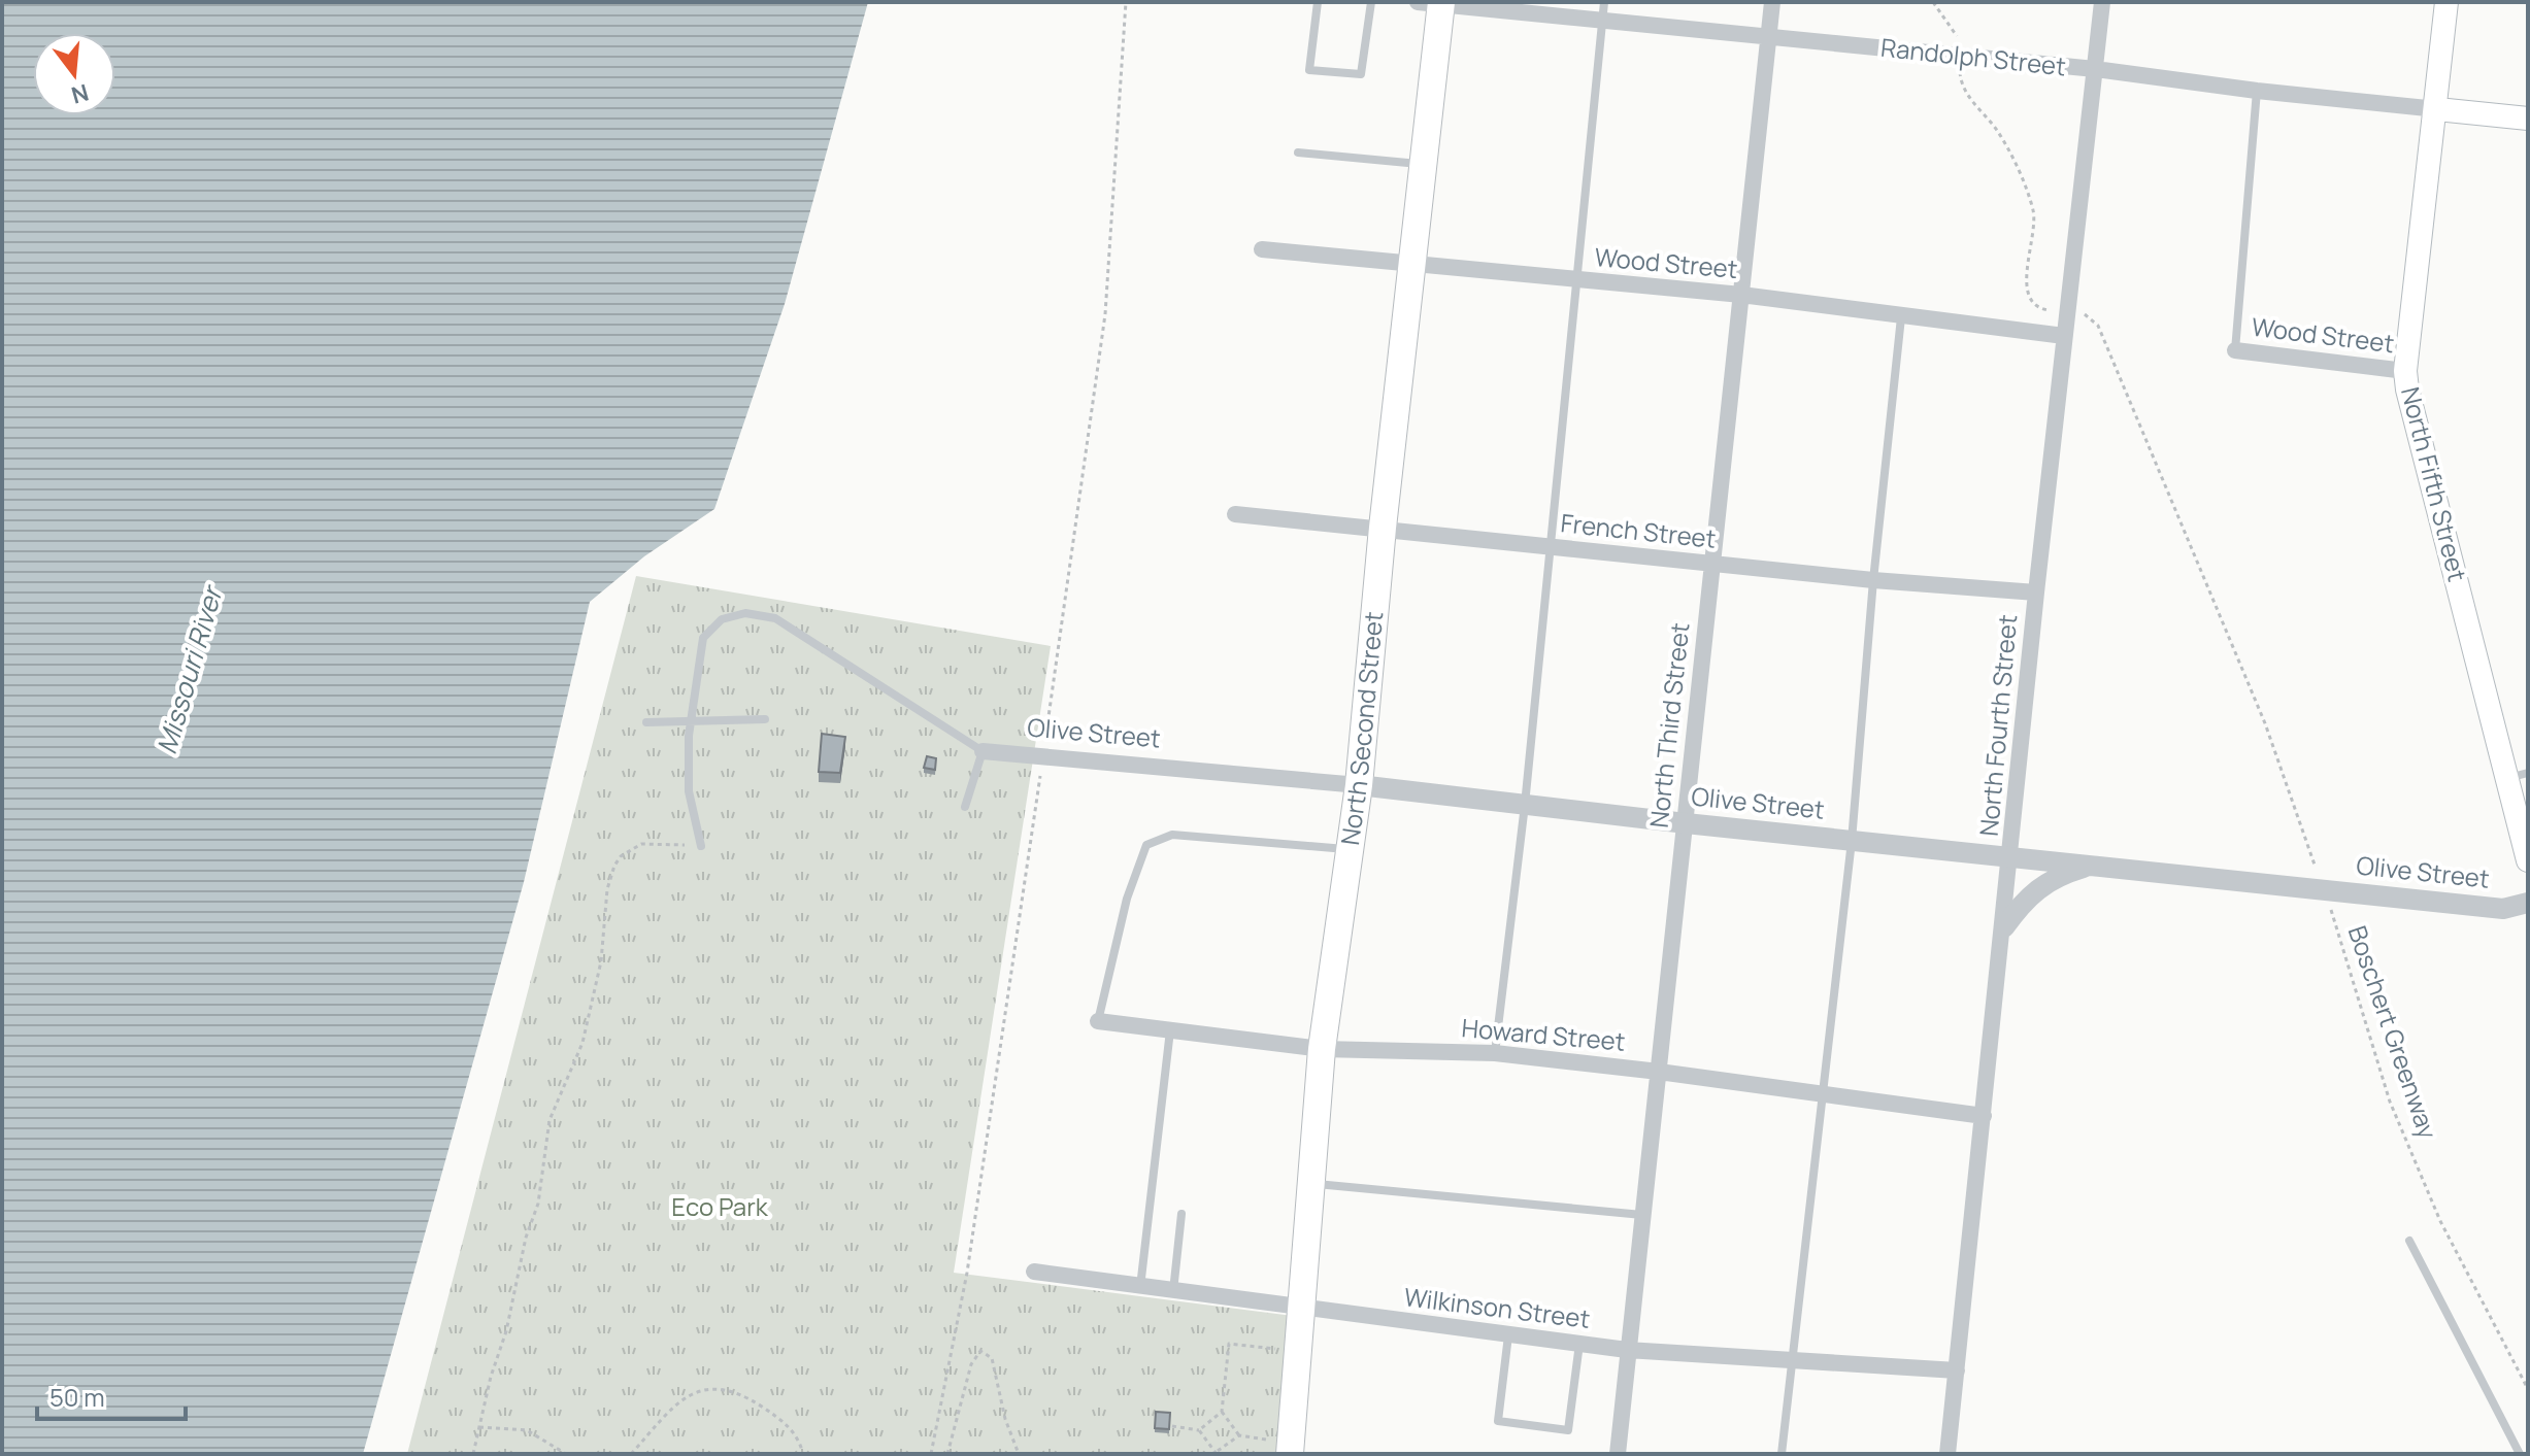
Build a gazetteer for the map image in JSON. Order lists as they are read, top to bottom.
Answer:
{
  "streets": {
    "main road": ["Randolph Street", "North Fifth Street", "North Second Street"],
    "street": [
      "Wood Street",
      "French Street",
      "North Third Street",
      "North Fourth Street",
      "Olive Street",
      "Howard Street",
      "Wilkinson Street"
    ],
    "path": ["Boschert Greenway"]
  },
  "crossings": [
    ["Randolph Street", "North Fifth Street"],
    ["Randolph Street", "North Third Street"],
    ["Randolph Street", "North Fourth Street"],
    ["Randolph Street", "North Second Street"],
    ["Wood Street", "North Fifth Street"],
    ["Wood Street", "North Third Street"],
    ["Wood Street", "North Fourth Street"],
    ["Wood Street", "North Second Street"],
    ["French Street", "North Third Street"],
    ["French Street", "North Fourth Street"],
    ["French Street", "North Second Street"],
    ["North Third Street", "Olive Street"],
    ["North Third Street", "Howard Street"],
    ["North Third Street", "Wilkinson Street"],
    ["North Fourth Street", "Olive Street"],
    ["North Fourth Street", "Howard Street"],
    ["North Fourth Street", "Wilkinson Street"],
    ["North Second Street", "Olive Street"],
    ["North Second Street", "Howard Street"],
    ["North Second Street", "Wilkinson Street"]
  ],
  "water": ["Missouri River"],
  "parks": ["Eco Park"],
  "scale_bar": "50 m",
  "north": "bottom"
}
